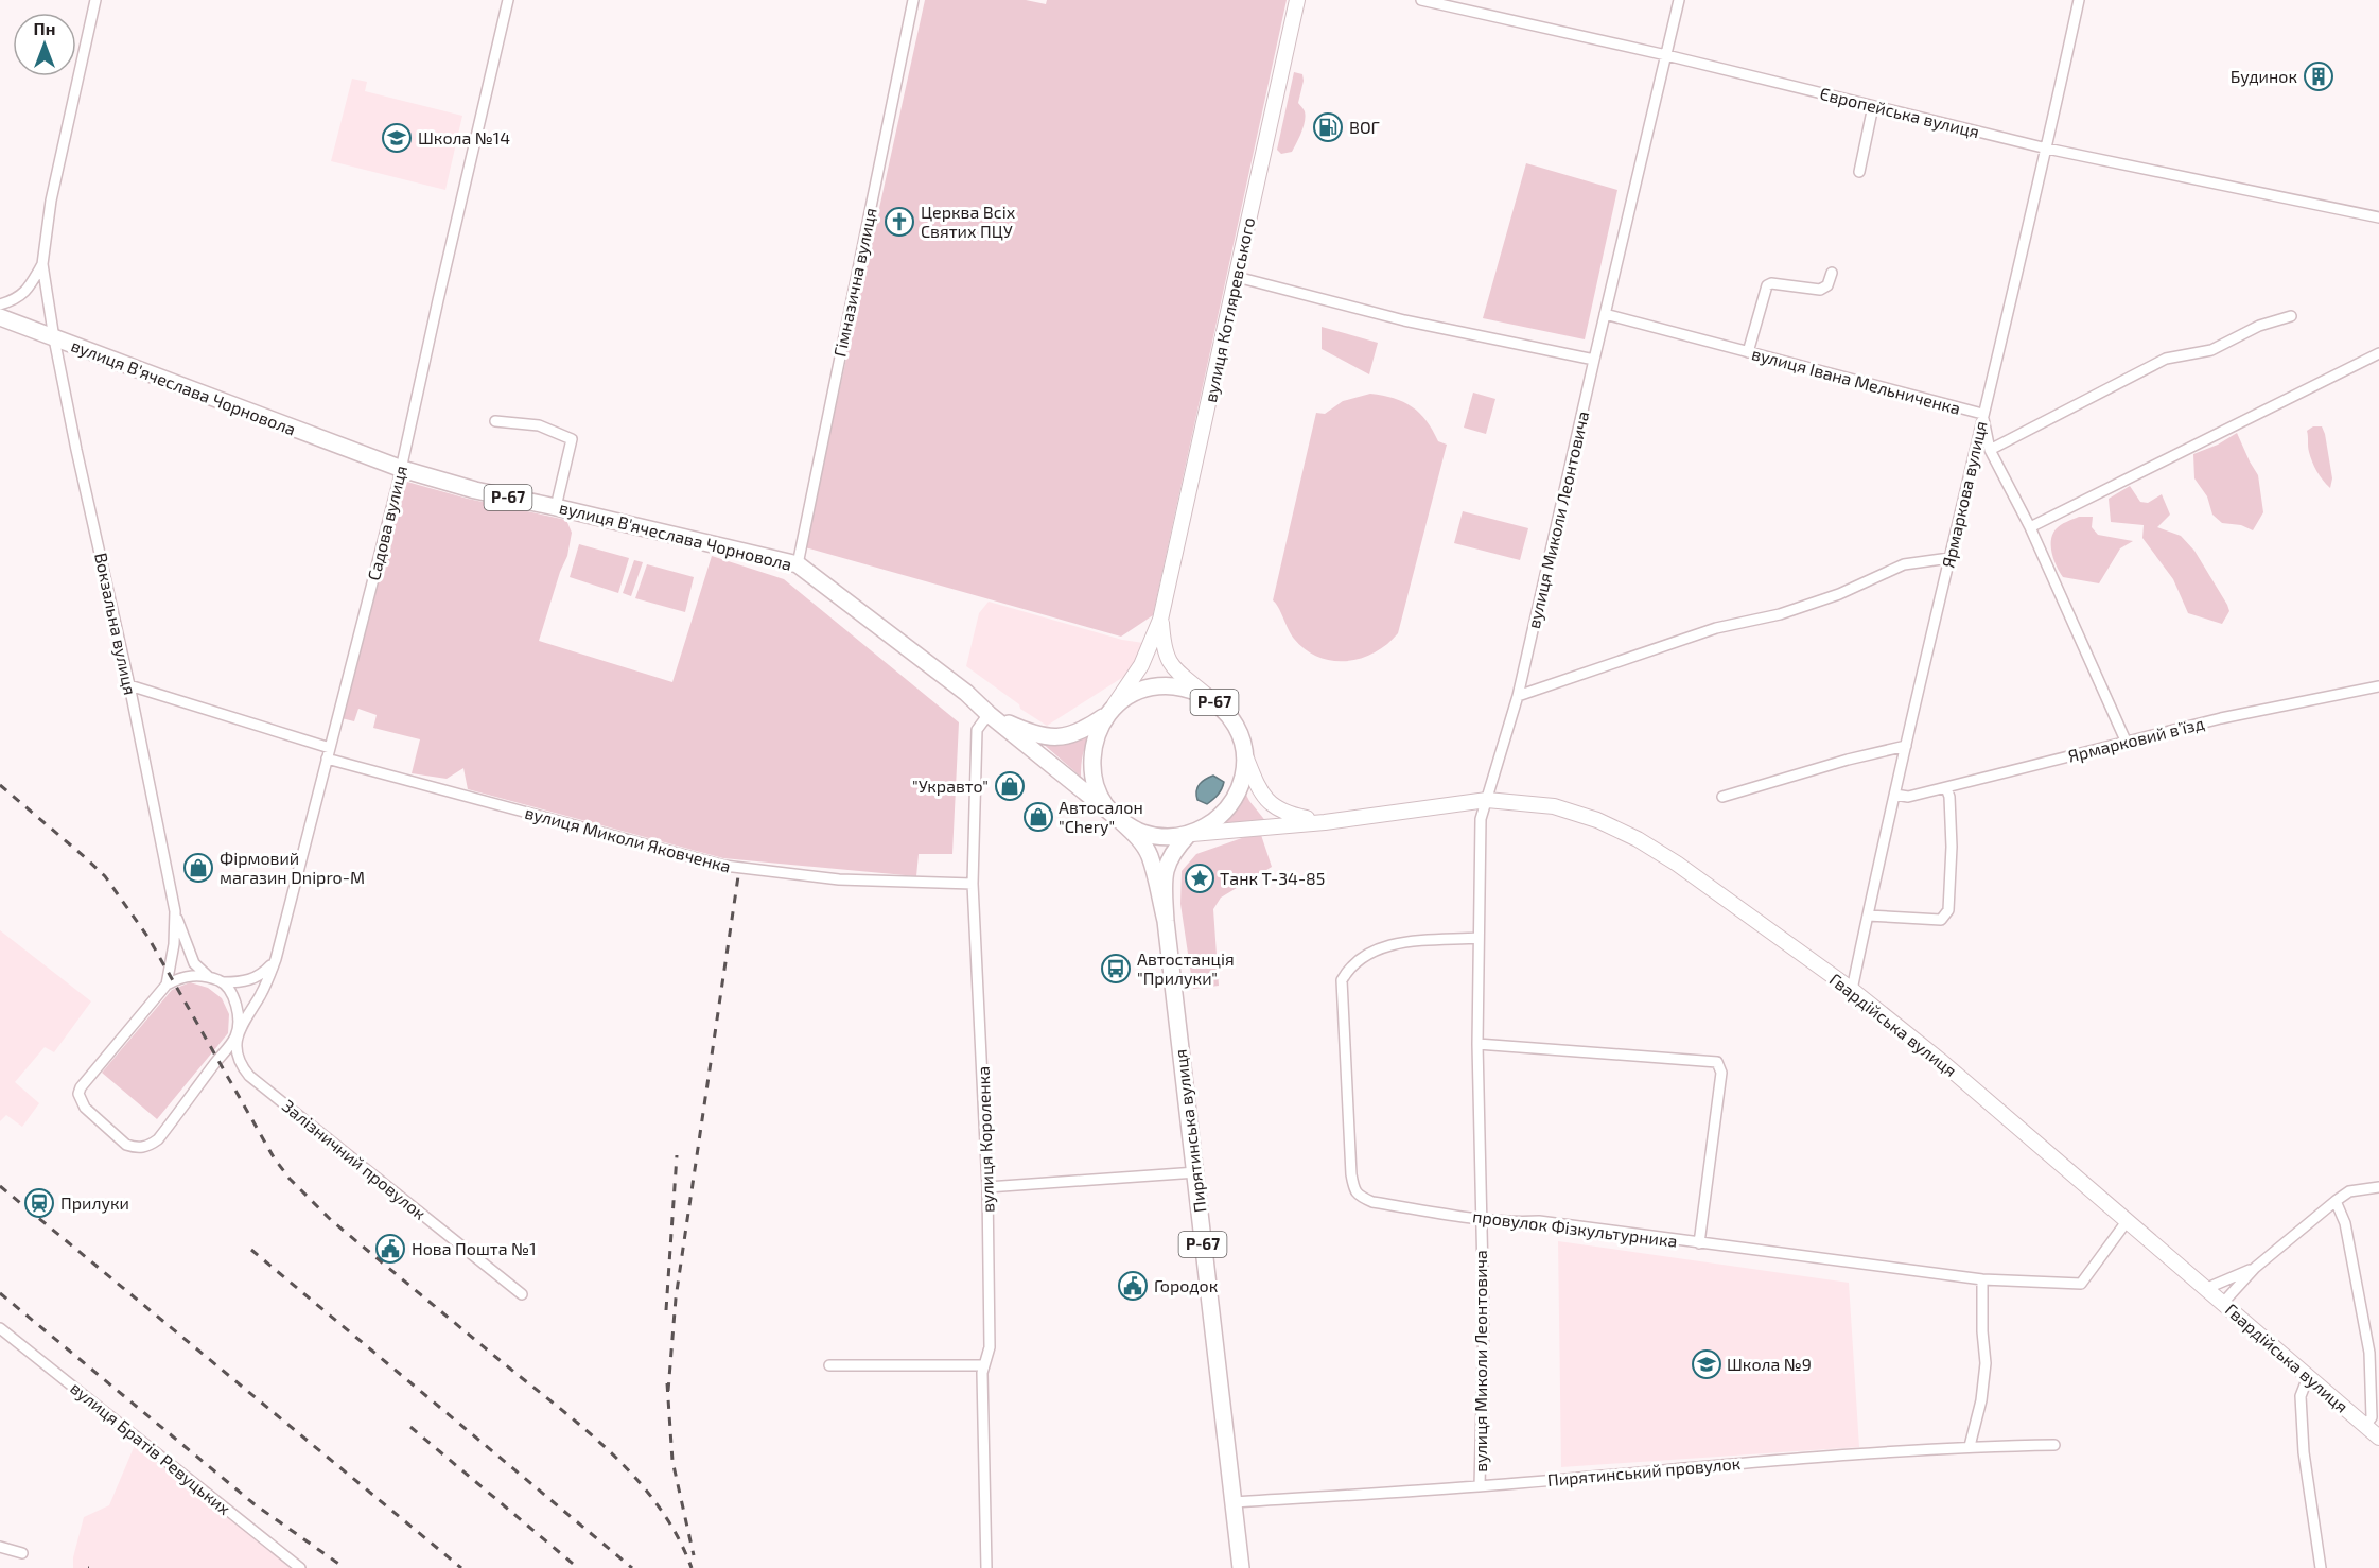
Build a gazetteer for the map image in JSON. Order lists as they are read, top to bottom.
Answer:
{
  "streets": {
    "main road": [
      "вулиця Котляревського",
      "вулиця В'ячеслава Чорновола",
      "Р-67",
      "Гвардійська вулиця",
      "Пирятинська вулиця"
    ],
    "street": [
      "Європейська вулиця",
      "Гімназична вулиця",
      "вулиця Івана Мельниченка",
      "Ярмаркова вулиця",
      "вулиця Миколи Леонтовича",
      "Садова вулиця",
      "Вокзальна вулиця",
      "Ярмарковий вʼїзд",
      "вулиця Миколи Яковченка",
      "вулиця Короленка",
      "Залізничний провулок",
      "провулок Фізкультурника",
      "вулиця Братів Ревуцьких",
      "Пирятинський провулок"
    ]
  },
  "crossings": [
    ["Європейська вулиця", "Ярмаркова вулиця"],
    ["Європейська вулиця", "вулиця Миколи Леонтовича"],
    ["Гімназична вулиця", "вулиця В'ячеслава Чорновола"],
    ["вулиця Івана Мельниченка", "Ярмаркова вулиця"],
    ["вулиця Івана Мельниченка", "вулиця Миколи Леонтовича"],
    ["вулиця Івана Мельниченка", "Ярмарковий вʼїзд"],
    ["вулиця В'ячеслава Чорновола", "Р-67"],
    ["вулиця В'ячеслава Чорновола", "Садова вулиця"],
    ["вулиця В'ячеслава Чорновола", "Вокзальна вулиця"],
    ["вулиця В'ячеслава Чорновола", "вулиця Короленка"],
    ["Ярмаркова вулиця", "Ярмарковий вʼїзд"],
    ["Ярмаркова вулиця", "Гвардійська вулиця"],
    ["Р-67", "Гвардійська вулиця"],
    ["Р-67", "Пирятинська вулиця"],
    ["Р-67", "вулиця Короленка"],
    ["вулиця Миколи Леонтовича", "Гвардійська вулиця"],
    ["вулиця Миколи Леонтовича", "провулок Фізкультурника"],
    ["вулиця Миколи Леонтовича", "Пирятинський провулок"],
    ["Садова вулиця", "Вокзальна вулиця"],
    ["Садова вулиця", "вулиця Миколи Яковченка"],
    ["Садова вулиця", "Залізничний провулок"],
    ["Вокзальна вулиця", "вулиця Миколи Яковченка"],
    ["Вокзальна вулиця", "Залізничний провулок"],
    ["вулиця Миколи Яковченка", "вулиця Короленка"],
    ["Гвардійська вулиця", "провулок Фізкультурника"],
    ["Пирятинська вулиця", "Пирятинський провулок"]
  ],
  "places": {
    "building": ["Будинок"],
    "fuel station": ["ВОГ"],
    "school or university": ["Школа №14", "Школа №9"],
    "church": ["Церква Всіх Святих ПЦУ"],
    "shop": ["\"Укравто\"", "Автосалон \"Chery\"", "Фірмовий магазин Dnipro-M"],
    "place": ["Танк Т-34-85"],
    "bus stop": ["Автостанція \"Прилуки\""],
    "station": ["Прилуки"],
    "public building": ["Нова Пошта №1", "Городок"]
  },
  "north": "top"
}
